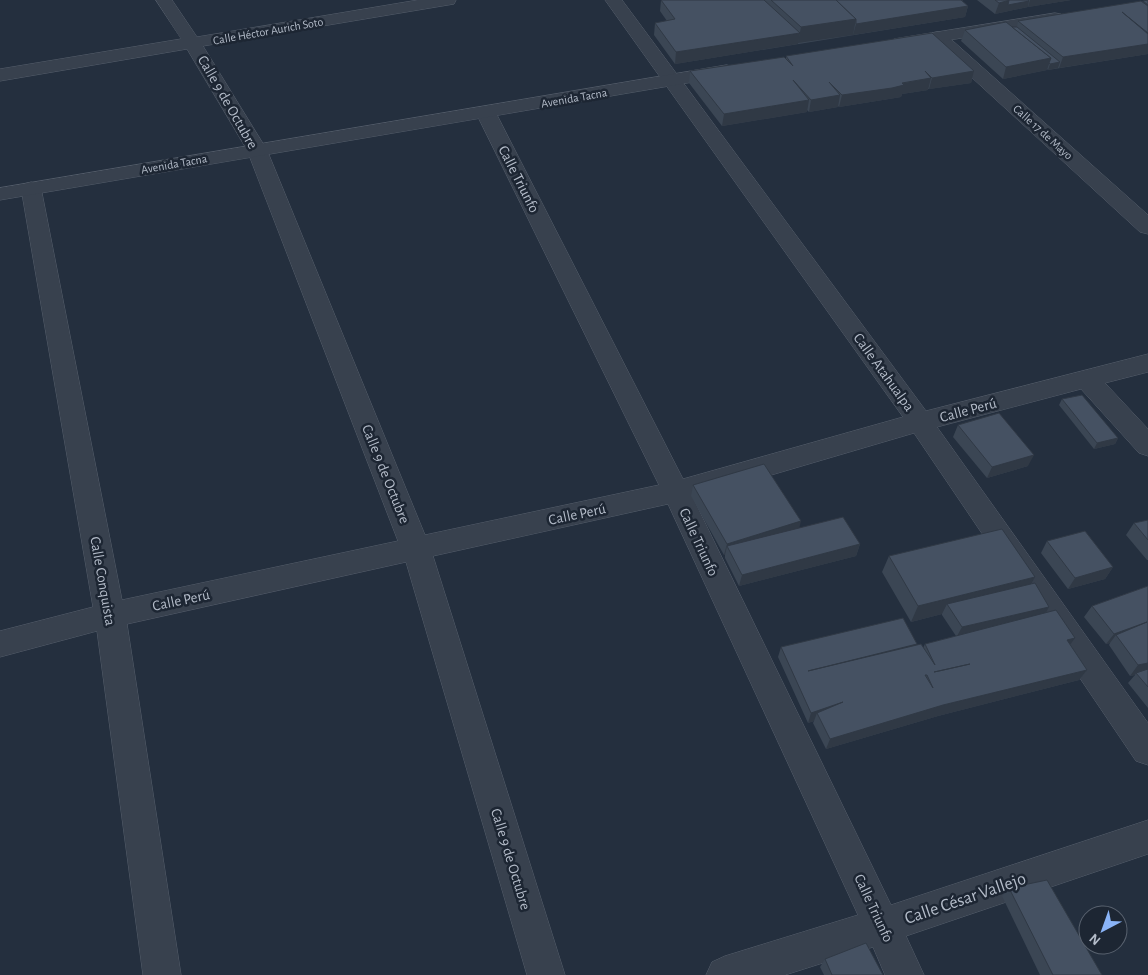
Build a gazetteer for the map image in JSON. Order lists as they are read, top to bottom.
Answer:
{
  "streets": {
    "street": [
      "Calle Héctor Aurich Soto",
      "Avenida Tacna",
      "Calle 9 de Octubre",
      "Calle 17 de Mayo",
      "Calle Triunfo",
      "Calle Atahualpa",
      "Calle Perú",
      "Calle Conquista",
      "Calle César Vallejo"
    ]
  },
  "crossings": [
    ["Calle Héctor Aurich Soto", "Calle 9 de Octubre"],
    ["Avenida Tacna", "Calle 9 de Octubre"],
    ["Avenida Tacna", "Calle Triunfo"],
    ["Avenida Tacna", "Calle Atahualpa"],
    ["Avenida Tacna", "Calle Conquista"],
    ["Calle 9 de Octubre", "Calle Perú"],
    ["Calle Triunfo", "Calle Perú"],
    ["Calle Triunfo", "Calle César Vallejo"],
    ["Calle Atahualpa", "Calle Perú"],
    ["Calle Perú", "Calle Conquista"]
  ],
  "north": "bottom left"
}
